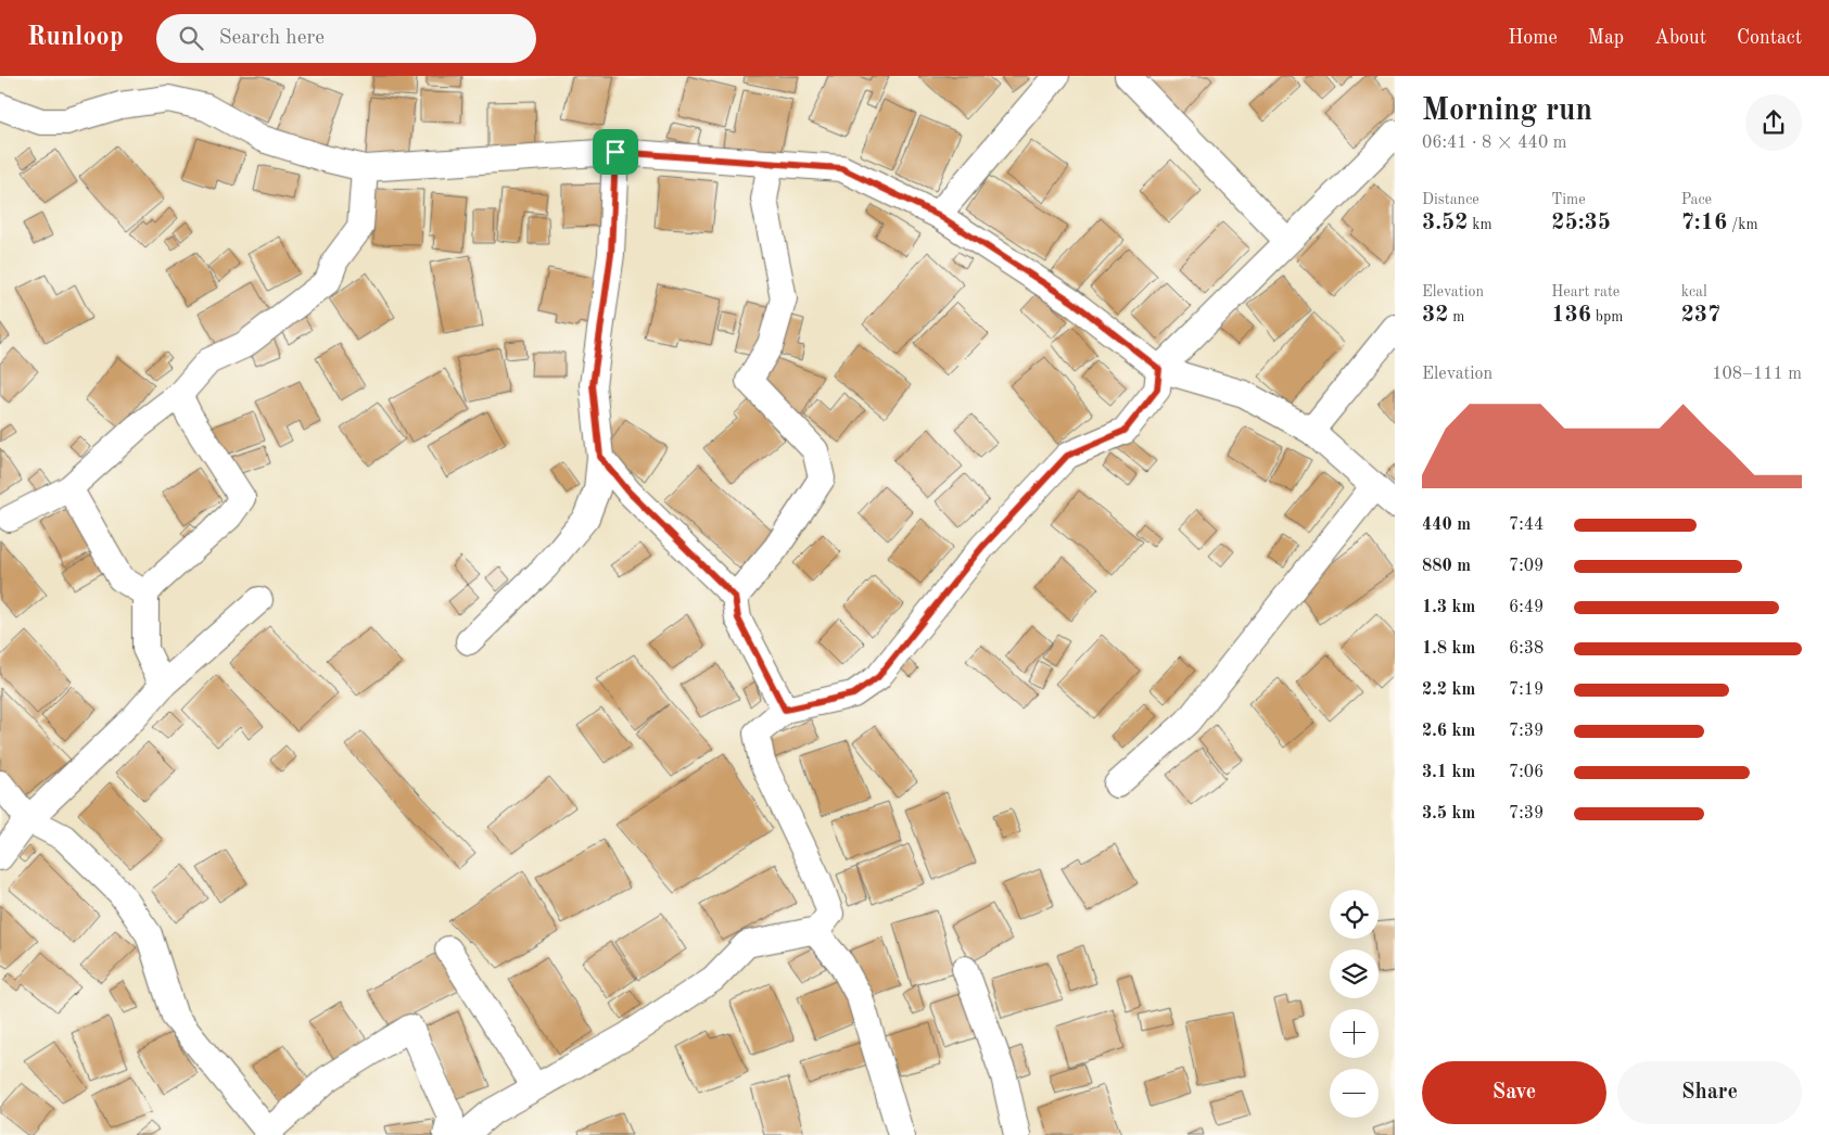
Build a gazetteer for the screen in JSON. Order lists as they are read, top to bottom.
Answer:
{
  "page": {
    "header": "Runloop",
    "search": "Search here",
    "nav": [
      "Home",
      "Map",
      "About",
      "Contact"
    ],
    "heading": ["Morning run", "06:41 · 8 × 440 m"],
    "stats": [
      ["Distance", "3.52 km"],
      ["Time", "25:35"],
      ["Pace", "7:16 /km"],
      ["Elevation", "32 m"],
      ["Heart rate", "136 bpm"],
      ["kcal", "237"]
    ],
    "chart": ["Elevation", "108–111 m"],
    "list": [
      {
        "name": "440 m",
        "note": "7:44"
      },
      {
        "name": "880 m",
        "note": "7:09"
      },
      {
        "name": "1.3 km",
        "note": "6:49"
      },
      {
        "name": "1.8 km",
        "note": "6:38"
      },
      {
        "name": "2.2 km",
        "note": "7:19"
      },
      {
        "name": "2.6 km",
        "note": "7:39"
      },
      {
        "name": "3.1 km",
        "note": "7:06"
      },
      {
        "name": "3.5 km",
        "note": "7:39"
      }
    ],
    "map_buttons": ["+", "−"],
    "buttons": ["Save", "Share"]
  }
}
